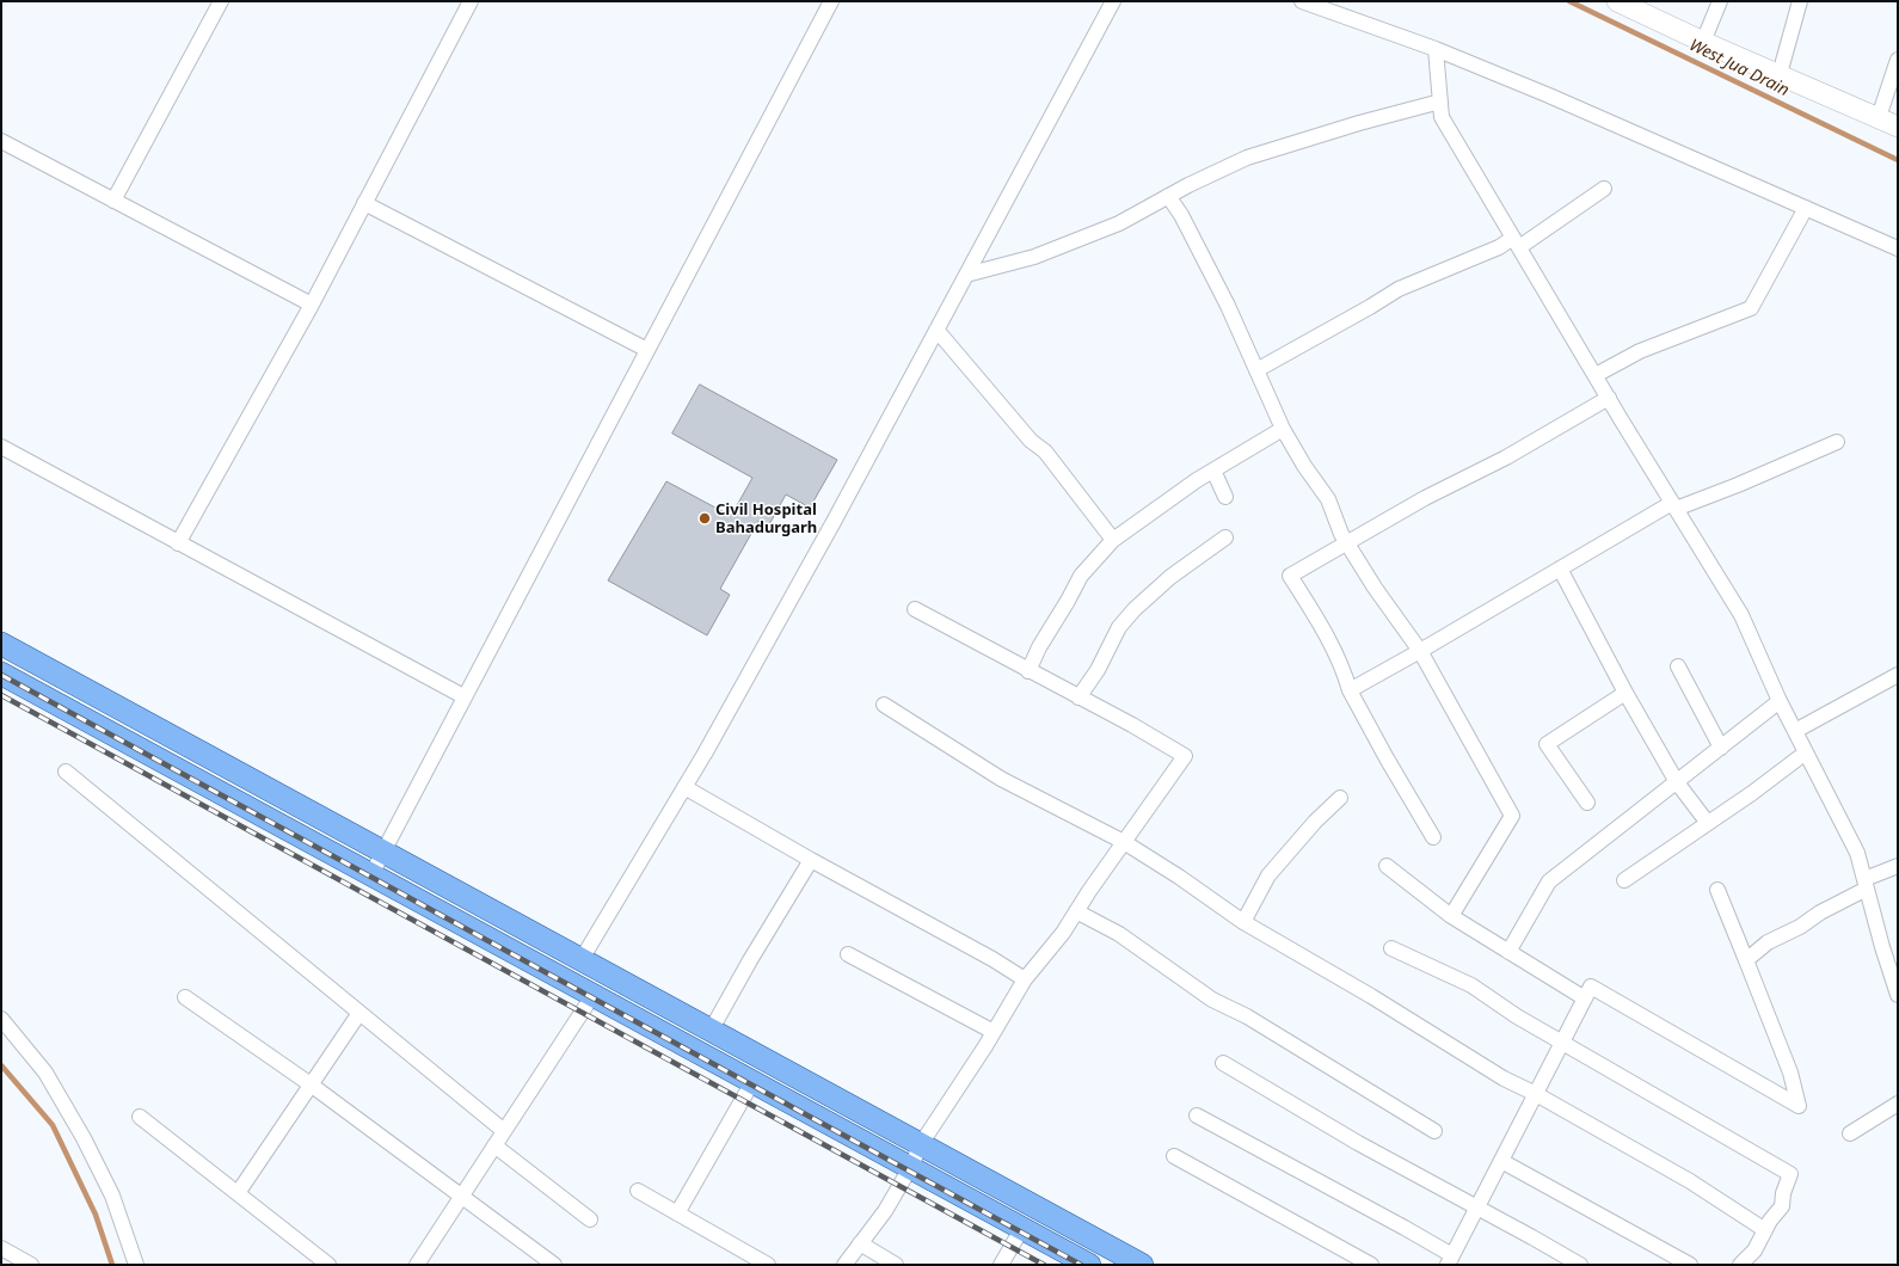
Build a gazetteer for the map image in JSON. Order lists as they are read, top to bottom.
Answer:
{
  "water": ["West Jua Drain"],
  "places": ["Civil Hospital Bahadurgarh"]
}
